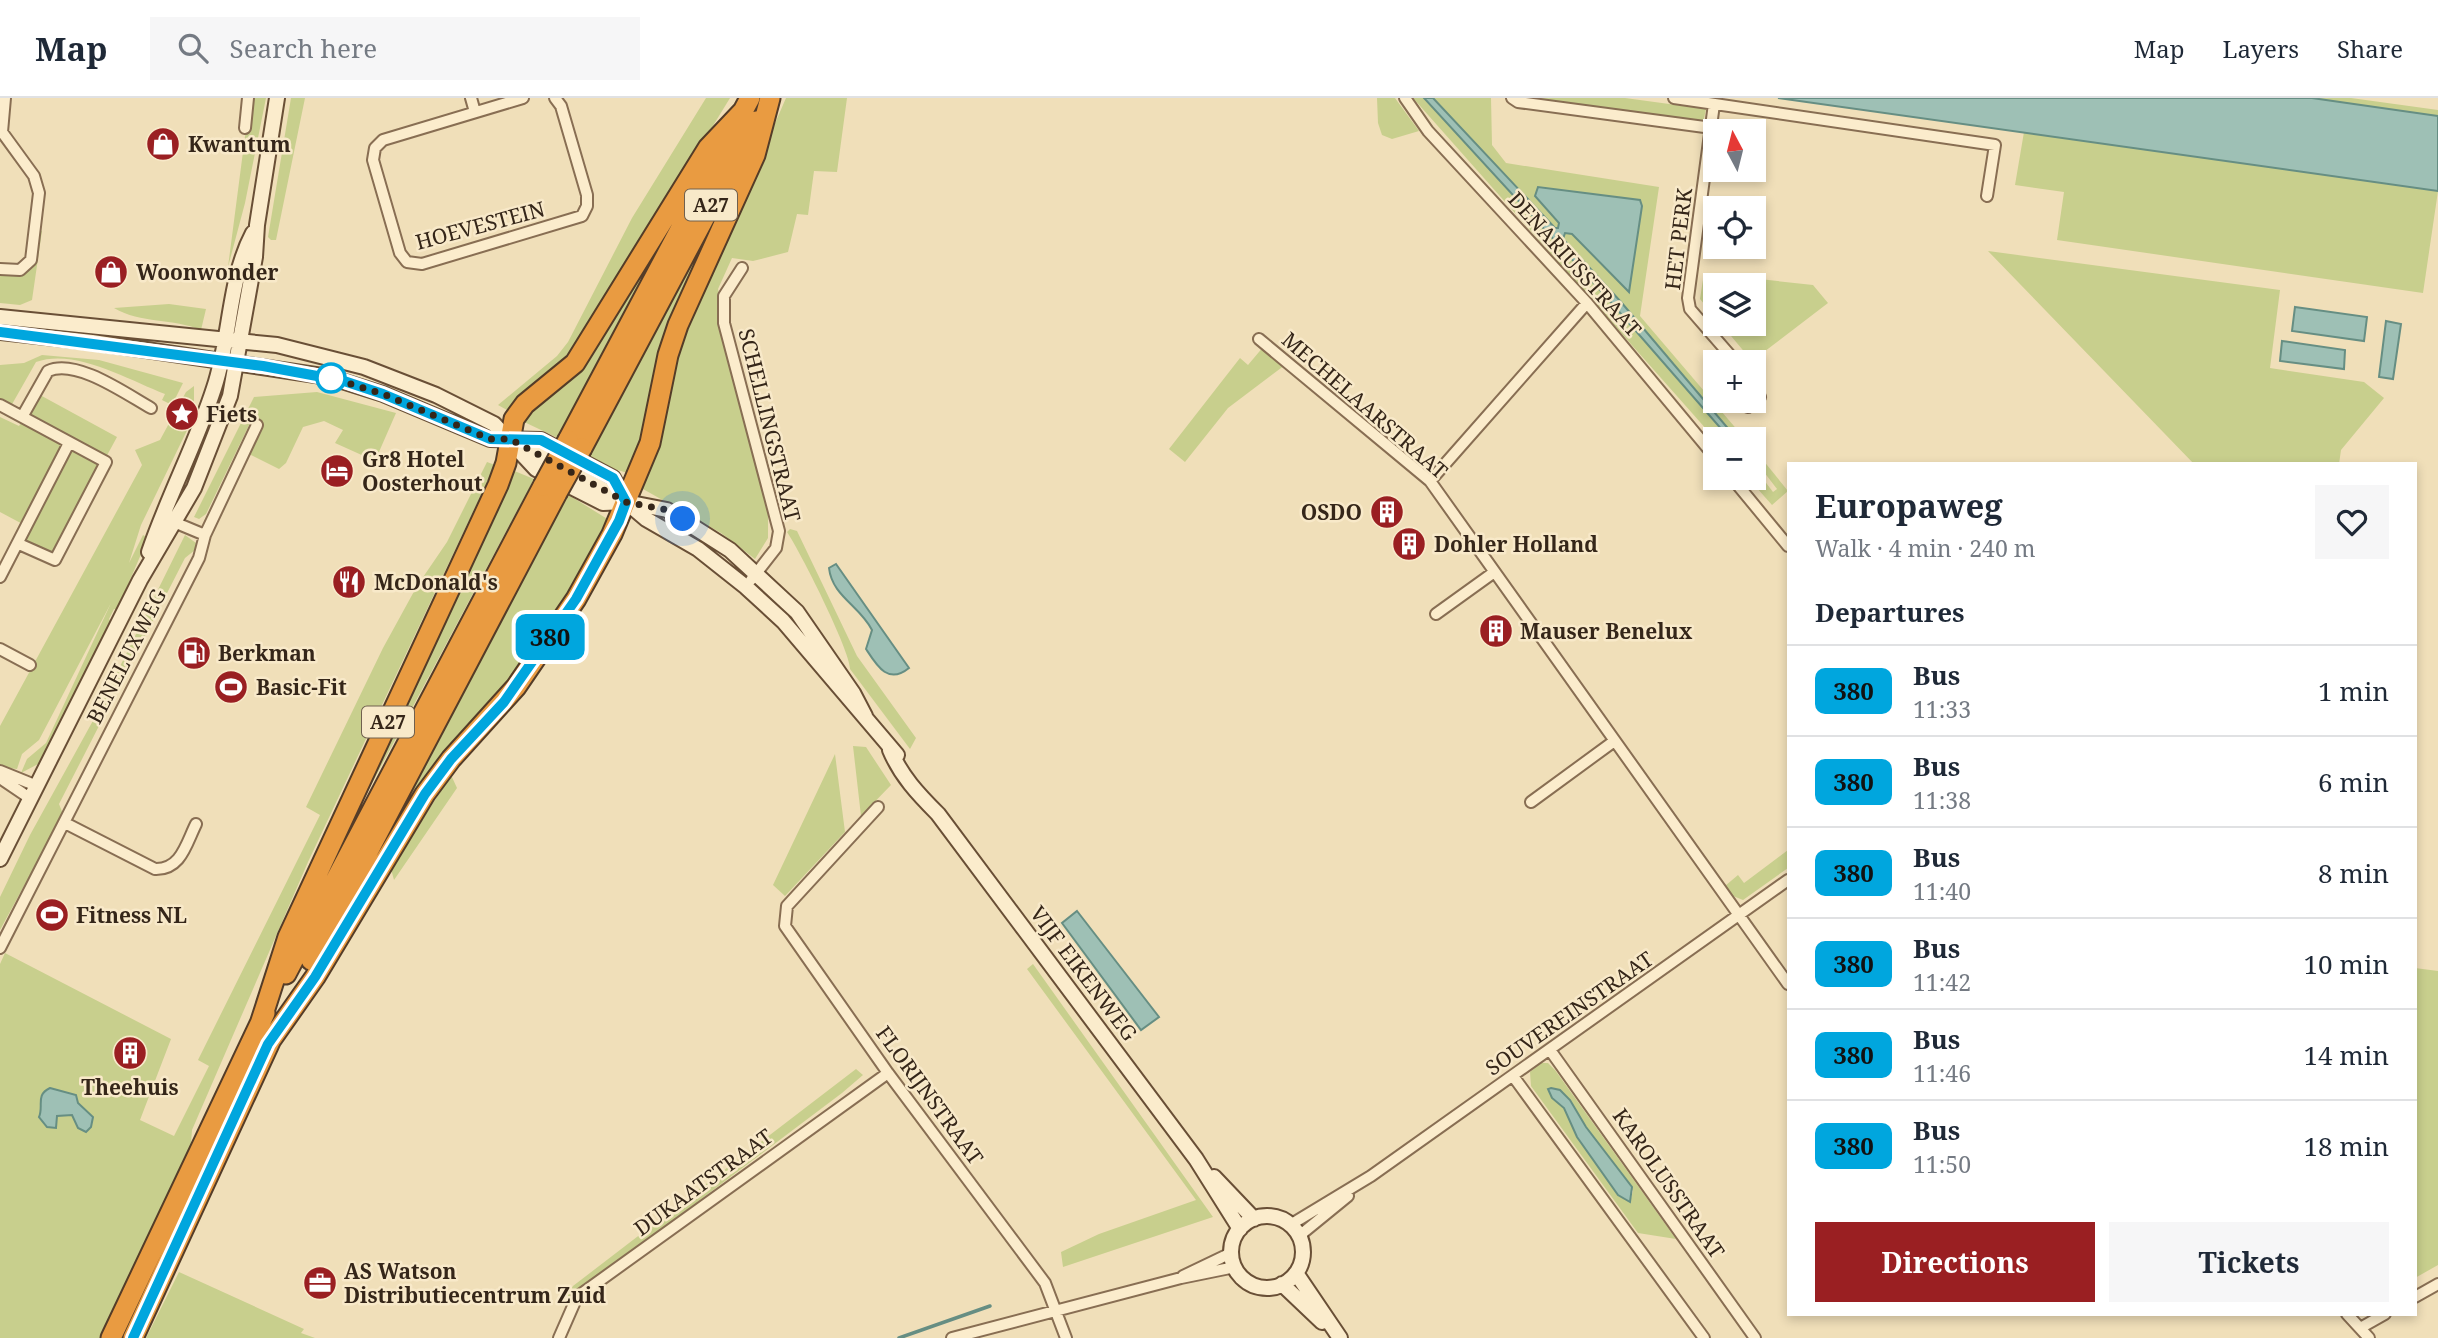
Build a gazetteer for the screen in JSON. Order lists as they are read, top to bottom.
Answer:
{
  "streets": {
    "highway": ["A27"],
    "main road": ["BENELUXWEG", "VIJF EIKENWEG"],
    "street": [
      "HOEVESTEIN",
      "HET PERK",
      "DENARIUSSTRAAT",
      "MECHELAARSTRAAT",
      "SCHELLINGSTRAAT",
      "SOUVEREINSTRAAT",
      "FLORIJNSTRAAT",
      "DUKAATSTRAAT",
      "KAROLUSSTRAAT"
    ]
  },
  "crossings": [
    ["A27", "VIJF EIKENWEG"],
    ["MECHELAARSTRAAT", "SOUVEREINSTRAAT"],
    ["SCHELLINGSTRAAT", "VIJF EIKENWEG"],
    ["VIJF EIKENWEG", "SOUVEREINSTRAAT"],
    ["SOUVEREINSTRAAT", "KAROLUSSTRAAT"],
    ["FLORIJNSTRAAT", "DUKAATSTRAAT"]
  ],
  "places": {
    "shop": ["Kwantum", "Woonwonder"],
    "place": ["Fiets"],
    "hotel": ["Gr8 Hotel Oosterhout"],
    "building": [
      "OSDO",
      "Dohler Holland",
      "Mauser Benelux",
      "Theehuis"
    ],
    "restaurant": ["McDonald's"],
    "fuel station": ["Berkman"],
    "sports": ["Basic-Fit", "Fitness NL"],
    "office": ["AS Watson Distributiecentrum Zuid"]
  },
  "lines": ["bus line 380"],
  "north": "top",
  "page": {
    "header": "Map",
    "search": "Search here",
    "nav": ["Map", "Layers", "Share"],
    "on_map": "380",
    "map_buttons": ["+", "−"],
    "heading": [
      ["Europaweg", "Walk · 4 min · 240 m"],
      "Departures"
    ],
    "list": [
      {
        "mark": "380",
        "name": "Bus",
        "note": "11:33",
        "value": "1 min"
      },
      {
        "mark": "380",
        "name": "Bus",
        "note": "11:38",
        "value": "6 min"
      },
      {
        "mark": "380",
        "name": "Bus",
        "note": "11:40",
        "value": "8 min"
      },
      {
        "mark": "380",
        "name": "Bus",
        "note": "11:42",
        "value": "10 min"
      },
      {
        "mark": "380",
        "name": "Bus",
        "note": "11:46",
        "value": "14 min"
      },
      {
        "mark": "380",
        "name": "Bus",
        "note": "11:50",
        "value": "18 min"
      }
    ],
    "buttons": ["Directions", "Tickets"]
  }
}
